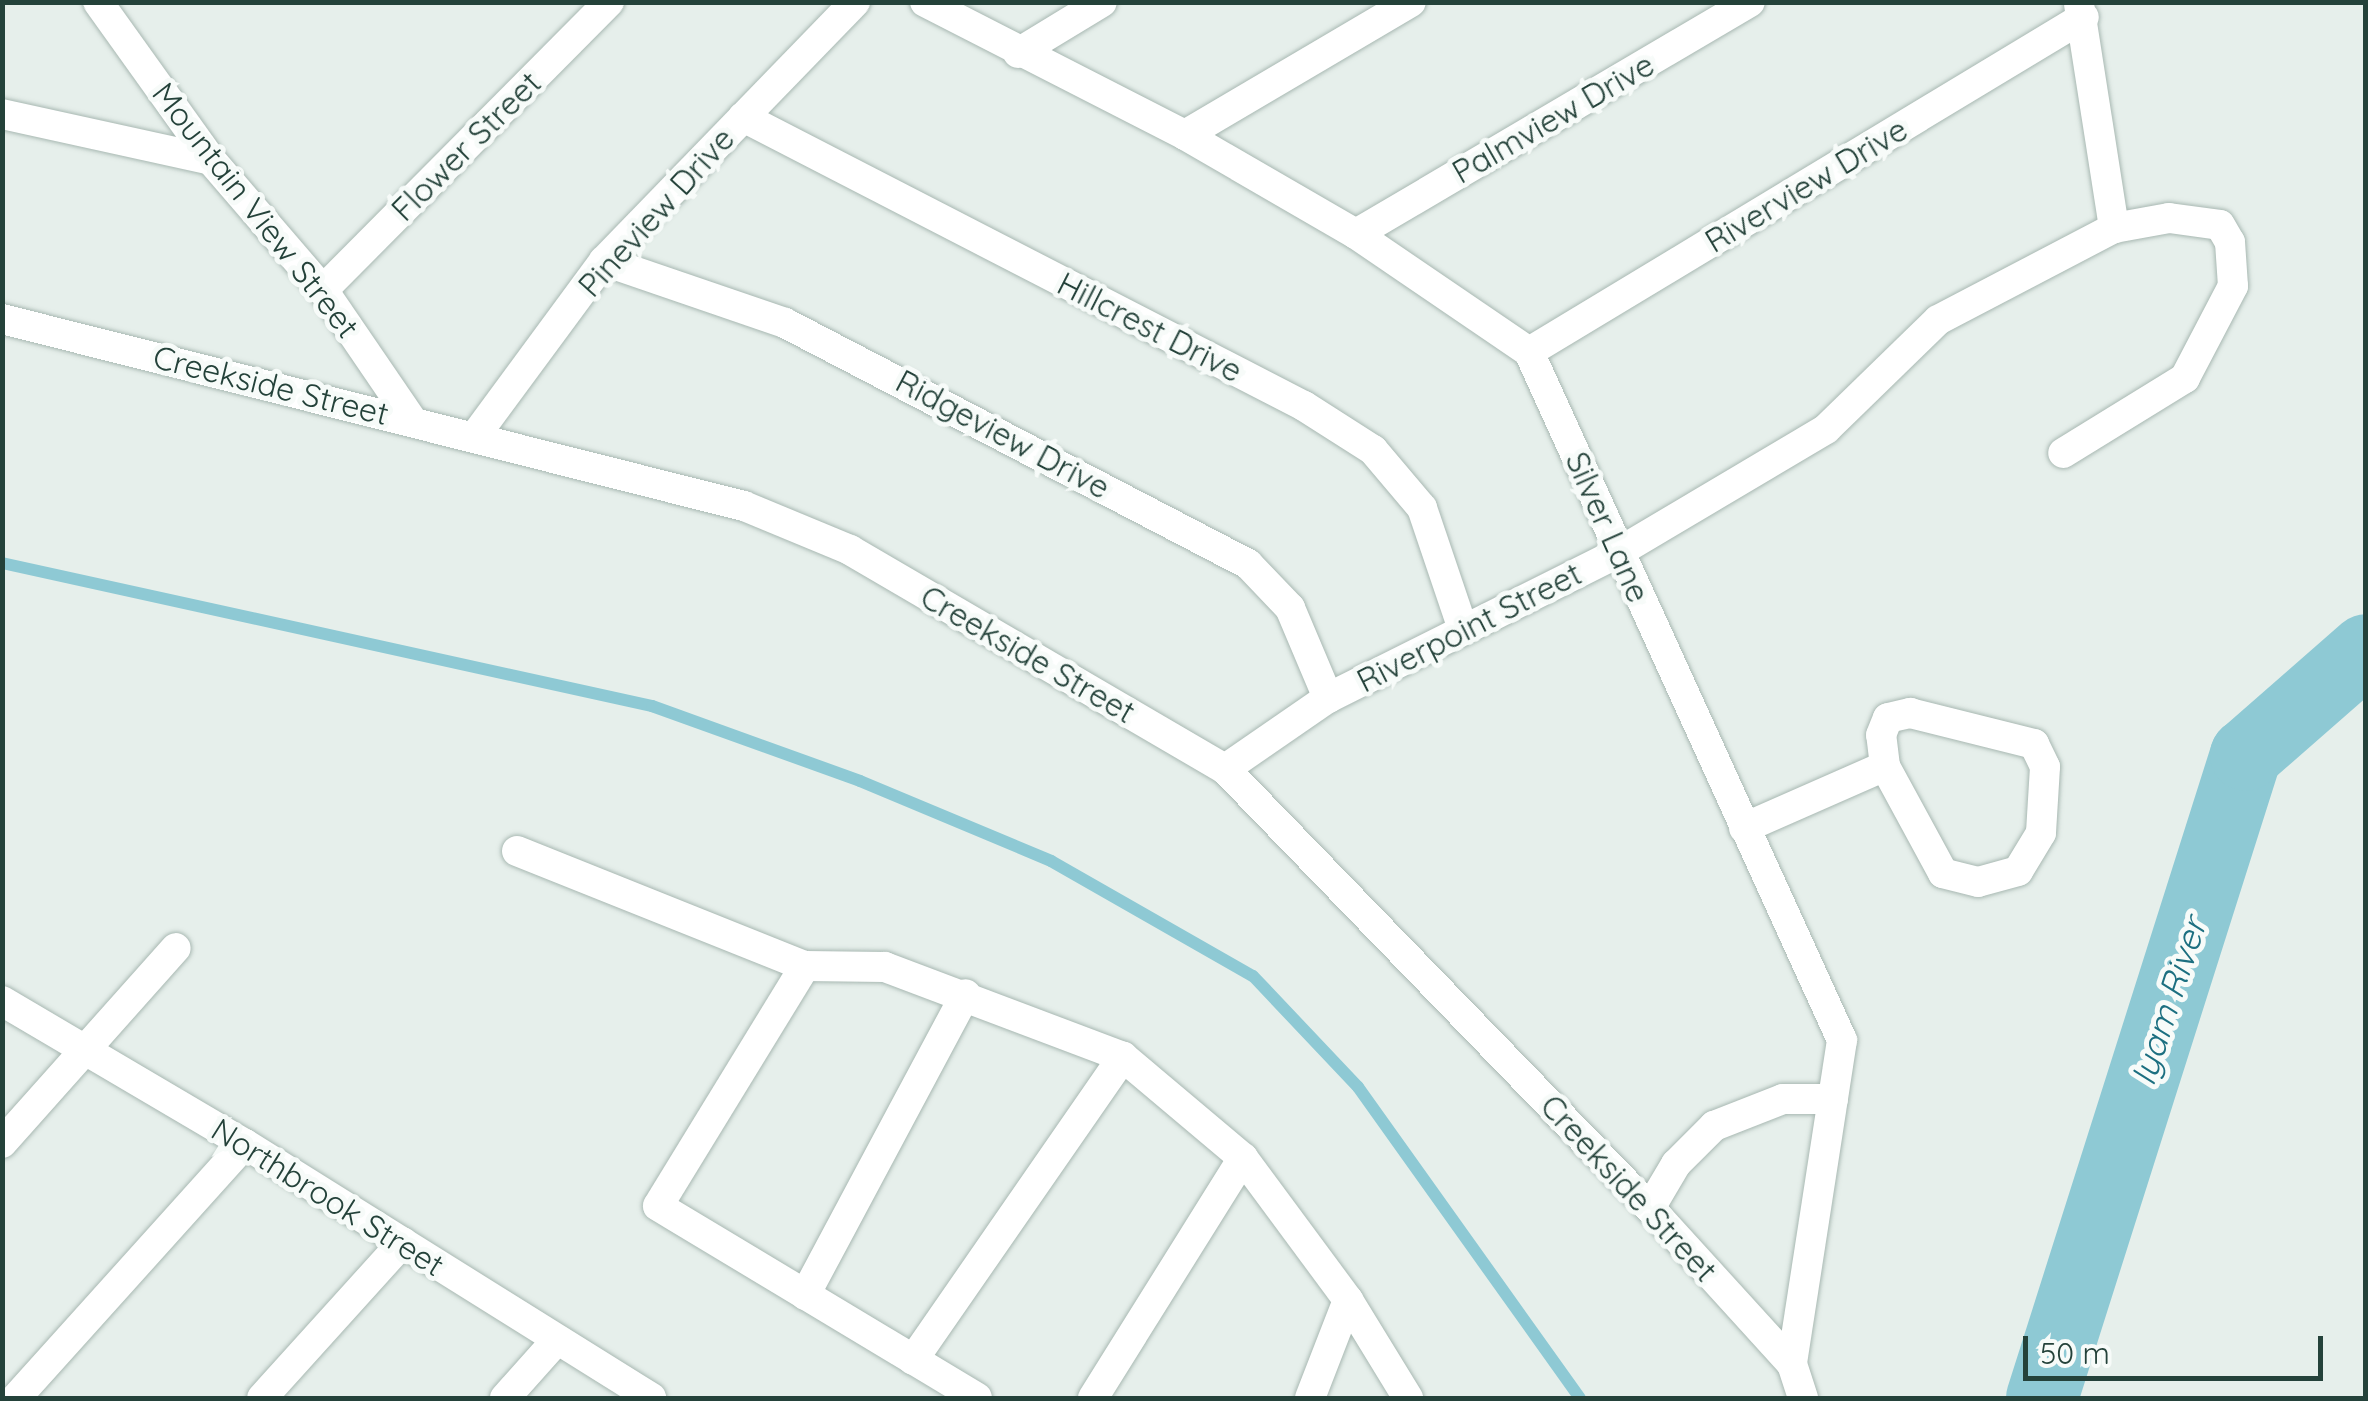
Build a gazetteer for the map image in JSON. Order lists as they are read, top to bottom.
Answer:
{
  "streets": {
    "street": [
      "Palmview Drive",
      "Flower Street",
      "Riverview Drive",
      "Mountain View Street",
      "Pineview Drive",
      "Hillcrest Drive",
      "Creekside Street",
      "Ridgeview Drive",
      "Silver Lane",
      "Riverpoint Street",
      "Northbrook Street"
    ]
  },
  "crossings": [
    ["Flower Street", "Mountain View Street"],
    ["Riverview Drive", "Silver Lane"],
    ["Mountain View Street", "Creekside Street"],
    ["Pineview Drive", "Hillcrest Drive"],
    ["Pineview Drive", "Creekside Street"],
    ["Pineview Drive", "Ridgeview Drive"],
    ["Hillcrest Drive", "Riverpoint Street"],
    ["Creekside Street", "Silver Lane"],
    ["Creekside Street", "Riverpoint Street"],
    ["Ridgeview Drive", "Riverpoint Street"],
    ["Silver Lane", "Riverpoint Street"]
  ],
  "water": ["Iyam River"],
  "scale_bar": "50 m"
}
